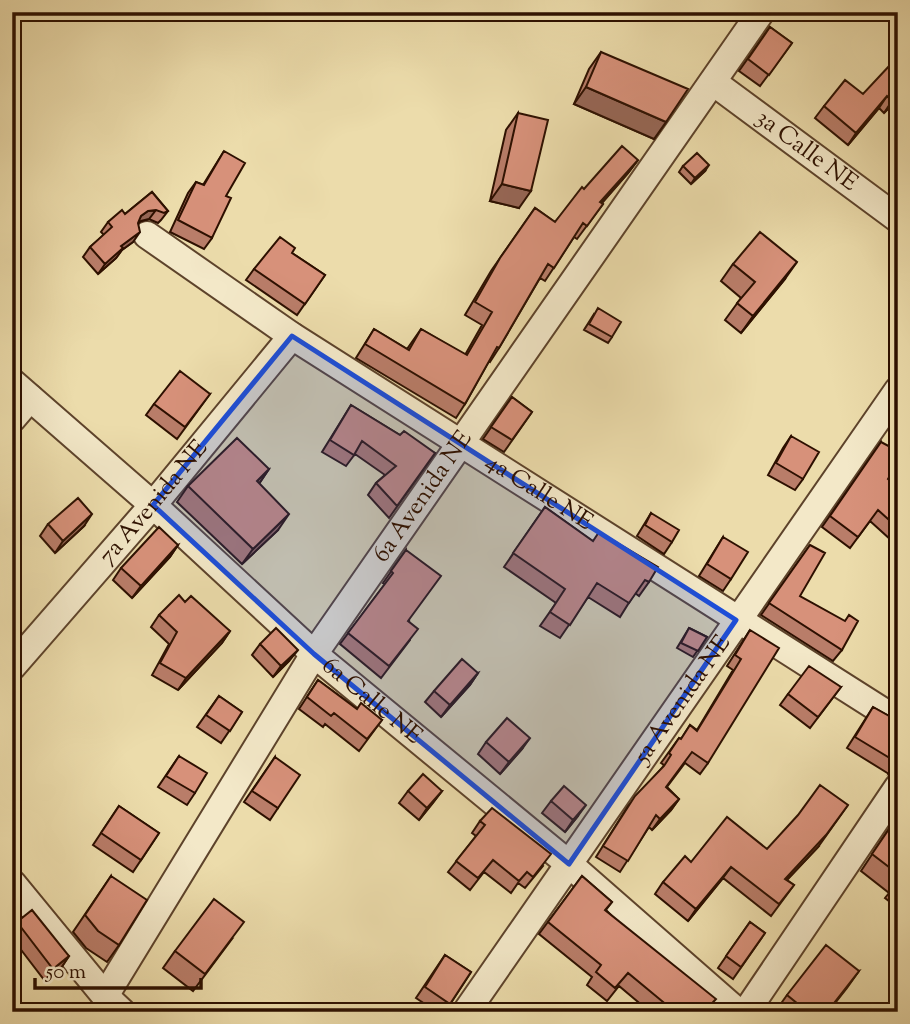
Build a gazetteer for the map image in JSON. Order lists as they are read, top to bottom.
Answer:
{
  "streets": {
    "street": [
      "3a Calle NE",
      "4a Calle NE",
      "6a Avenida NE",
      "7a Avenida NE",
      "5a Avenida NE",
      "6a Calle NE"
    ]
  },
  "crossings": [
    ["3a Calle NE", "6a Avenida NE"],
    ["4a Calle NE", "6a Avenida NE"],
    ["4a Calle NE", "7a Avenida NE"],
    ["4a Calle NE", "5a Avenida NE"],
    ["6a Avenida NE", "6a Calle NE"],
    ["7a Avenida NE", "6a Calle NE"],
    ["5a Avenida NE", "6a Calle NE"]
  ],
  "scale_bar": "50 m"
}
